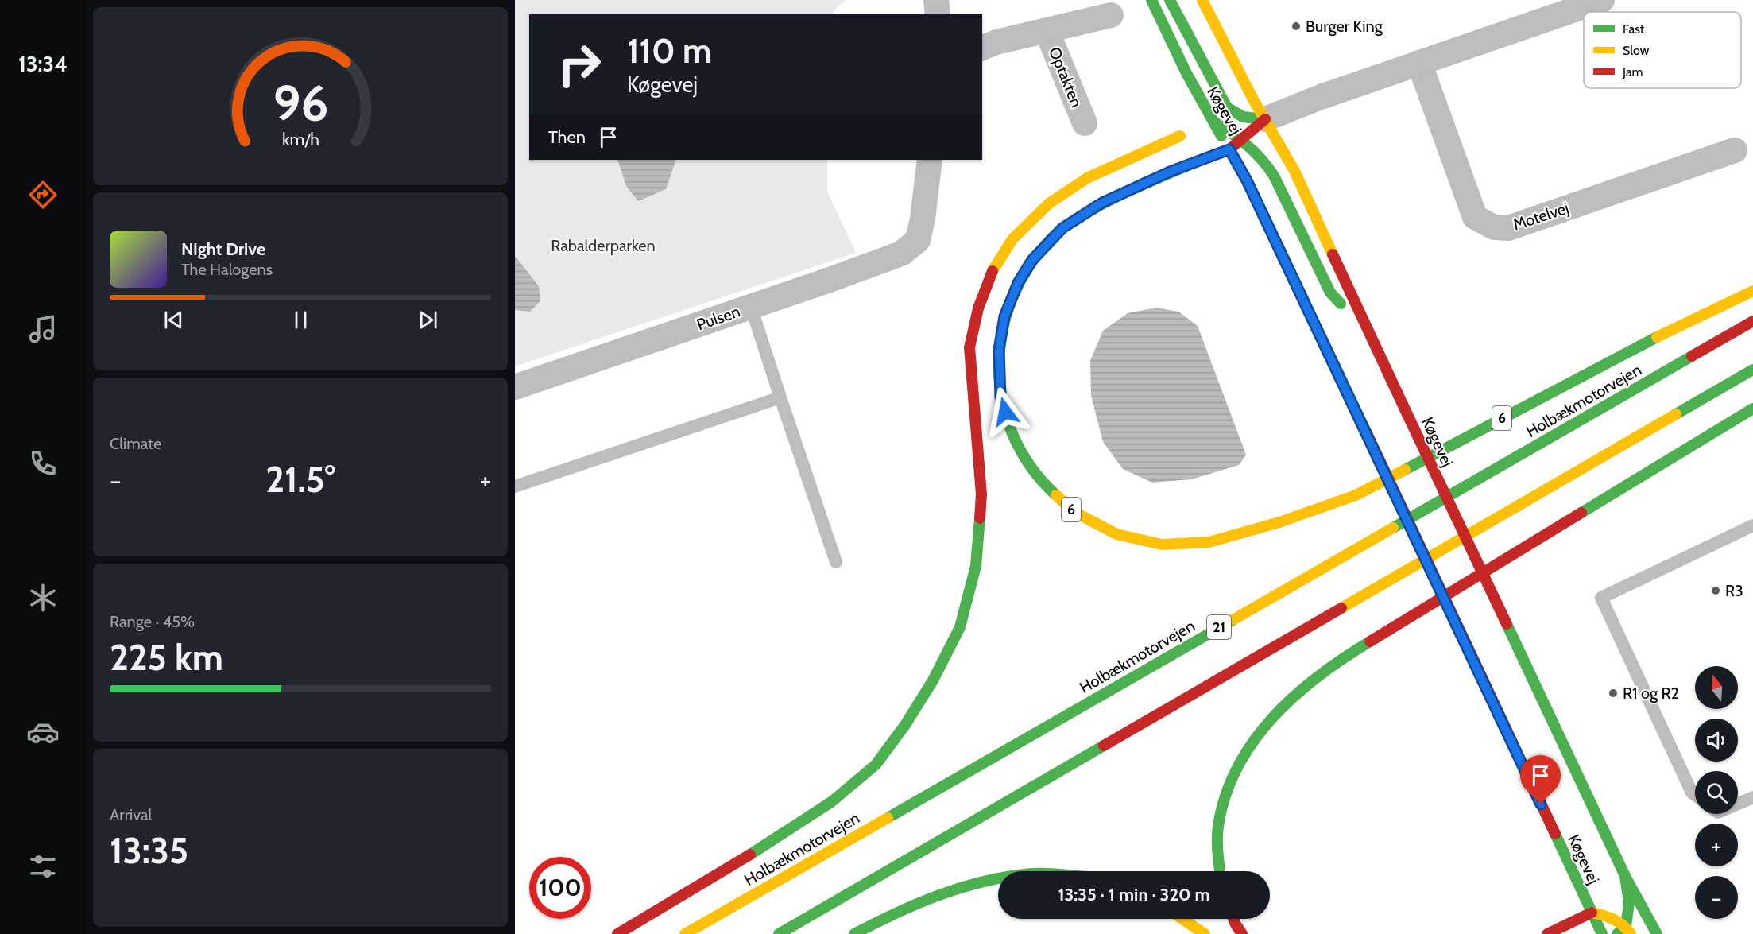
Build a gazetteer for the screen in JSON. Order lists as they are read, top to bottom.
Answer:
{
  "streets": {
    "main road": [
      "Køgevej",
      "Holbækmotorvejen",
      "6",
      "21"
    ],
    "street": ["Optakten", "Motelvej", "Pulsen"]
  },
  "crossings": [
    ["Køgevej", "6"]
  ],
  "parks": ["Rabalderparken"],
  "places": ["Burger King", "R3", "R1 og R2"],
  "legend": ["Fast", "Slow", "Jam"],
  "north": "top",
  "page": {
    "tabs": "13:34",
    "turn": ["110 m", "Køgevej"],
    "then": "Then",
    "song": ["Night Drive", "The Halogens"],
    "tile": [
      "Climate",
      ["Range · 45%", "225 km"],
      ["Arrival", "13:35"]
    ],
    "heat": ["−", "21.5°", "+"],
    "map_buttons": ["+", "−"],
    "limit": "100",
    "trip": "13:35 · 1 min · 320 m",
    "gauge": ["96", "km/h"]
  }
}
